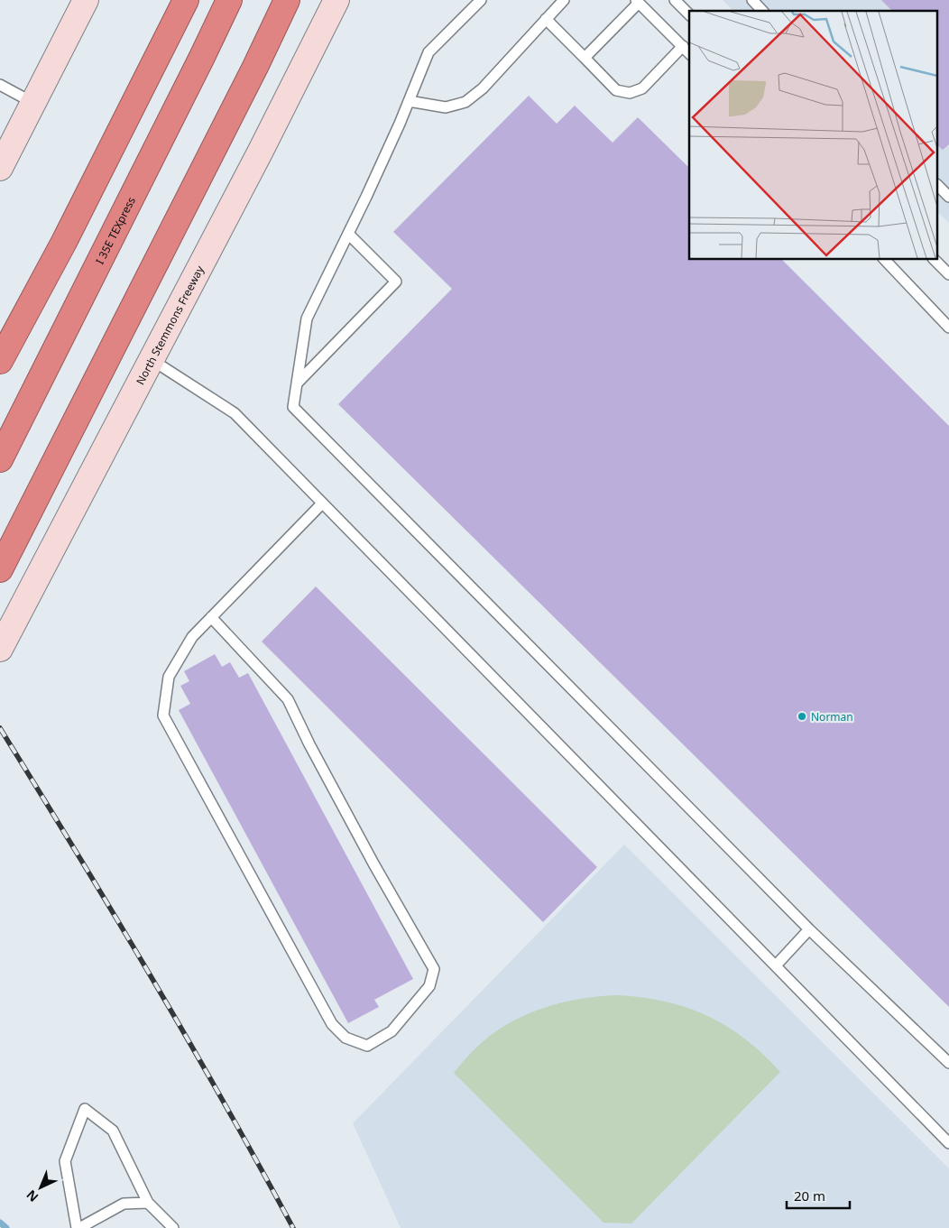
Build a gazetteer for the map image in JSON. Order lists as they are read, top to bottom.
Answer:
{
  "streets": {
    "highway": ["I 35E TEXpress"],
    "main road": ["North Stemmons Freeway"]
  },
  "places": ["Norman"],
  "scale_bar": "20 m",
  "north": "bottom left"
}
